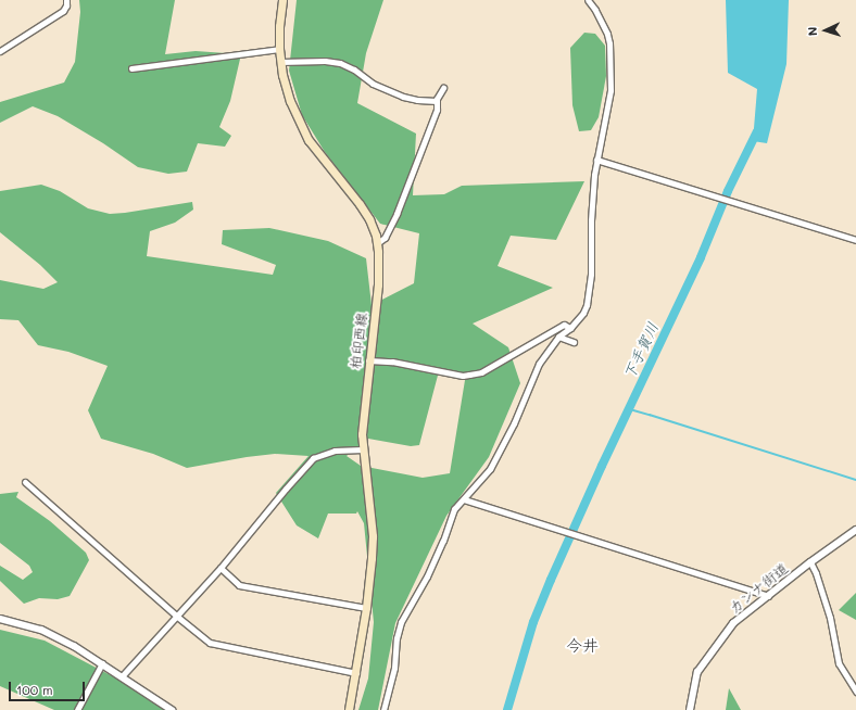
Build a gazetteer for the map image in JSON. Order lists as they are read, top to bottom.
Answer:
{
  "streets": {
    "main road": ["柏印西線"],
    "street": ["カンナ街道"]
  },
  "districts": ["今井"],
  "water": ["下手賀川"],
  "scale_bar": "100 m",
  "north": "left"
}
